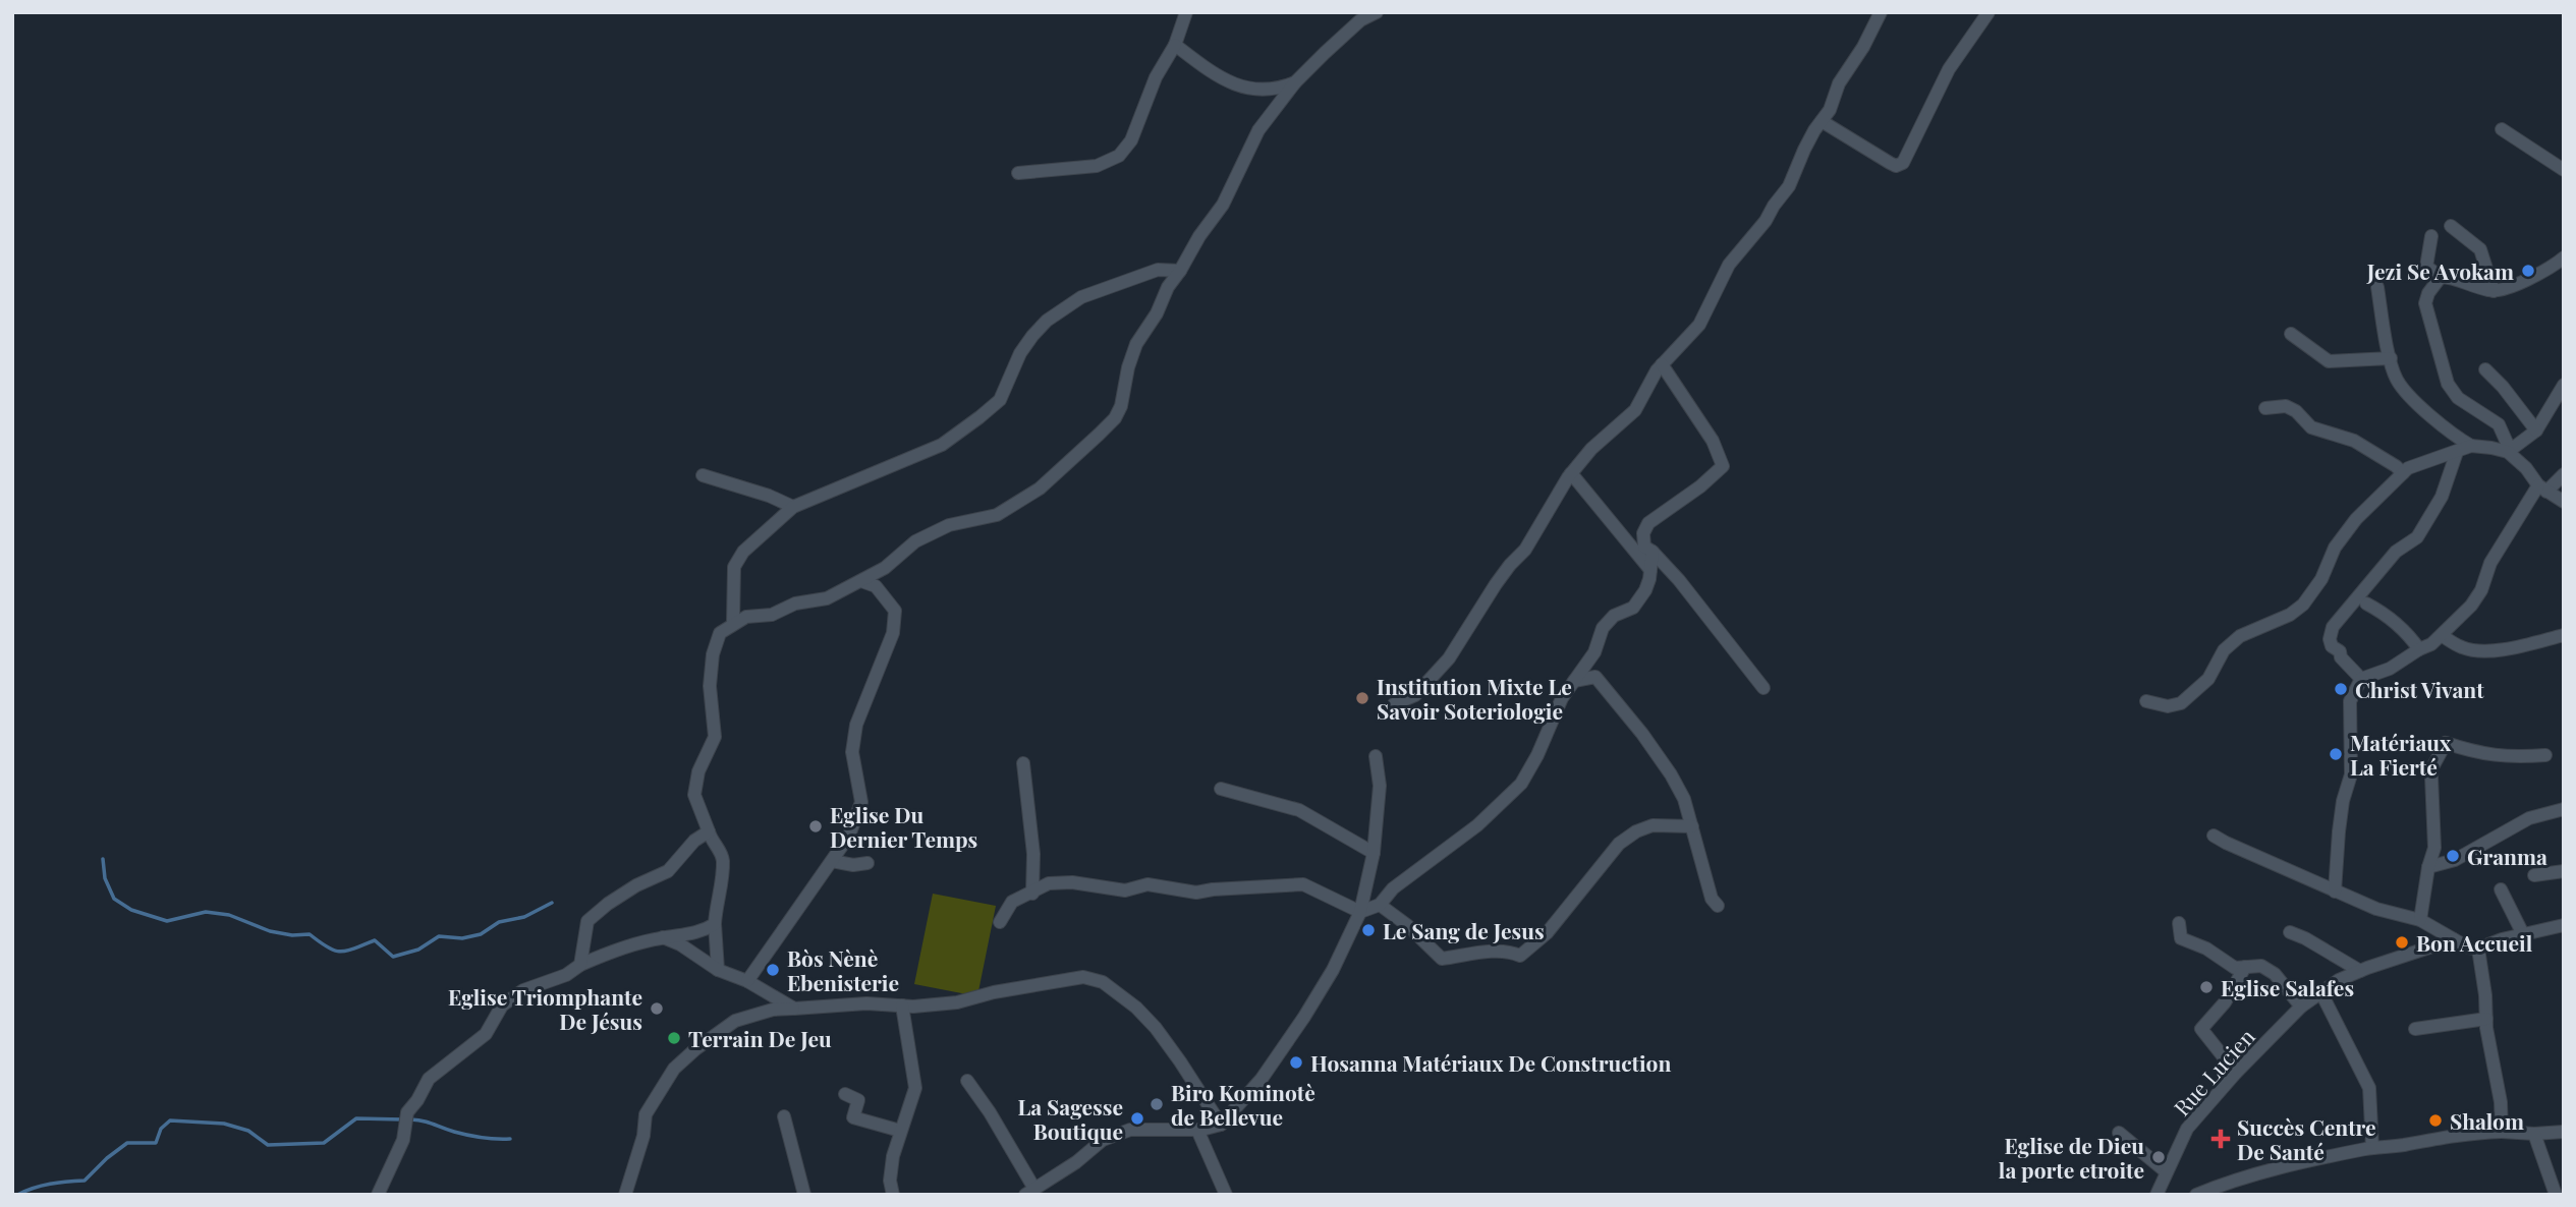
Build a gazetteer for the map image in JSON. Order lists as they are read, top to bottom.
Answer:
{
  "streets": {
    "street": ["Rue Lucien"]
  },
  "places": {
    "other": [
      "Jezi Se Avokam",
      "Christ Vivant",
      "Institution Mixte Le Savoir Soteriologie",
      "Matériaux La Fierté",
      "Eglise Du Dernier Temps",
      "Granma",
      "Le Sang de Jesus",
      "Bon Accueil",
      "Bòs Nènè Ebenisterie",
      "Eglise Salafes",
      "Eglise Triomphante De Jésus",
      "Terrain De Jeu",
      "Hosanna Matériaux De Construction",
      "Biro Kominotè de Bellevue",
      "La Sagesse Boutique",
      "Shalom",
      "Eglise de Dieu la porte etroite"
    ],
    "health": ["Succès Centre De Santé"]
  }
}
